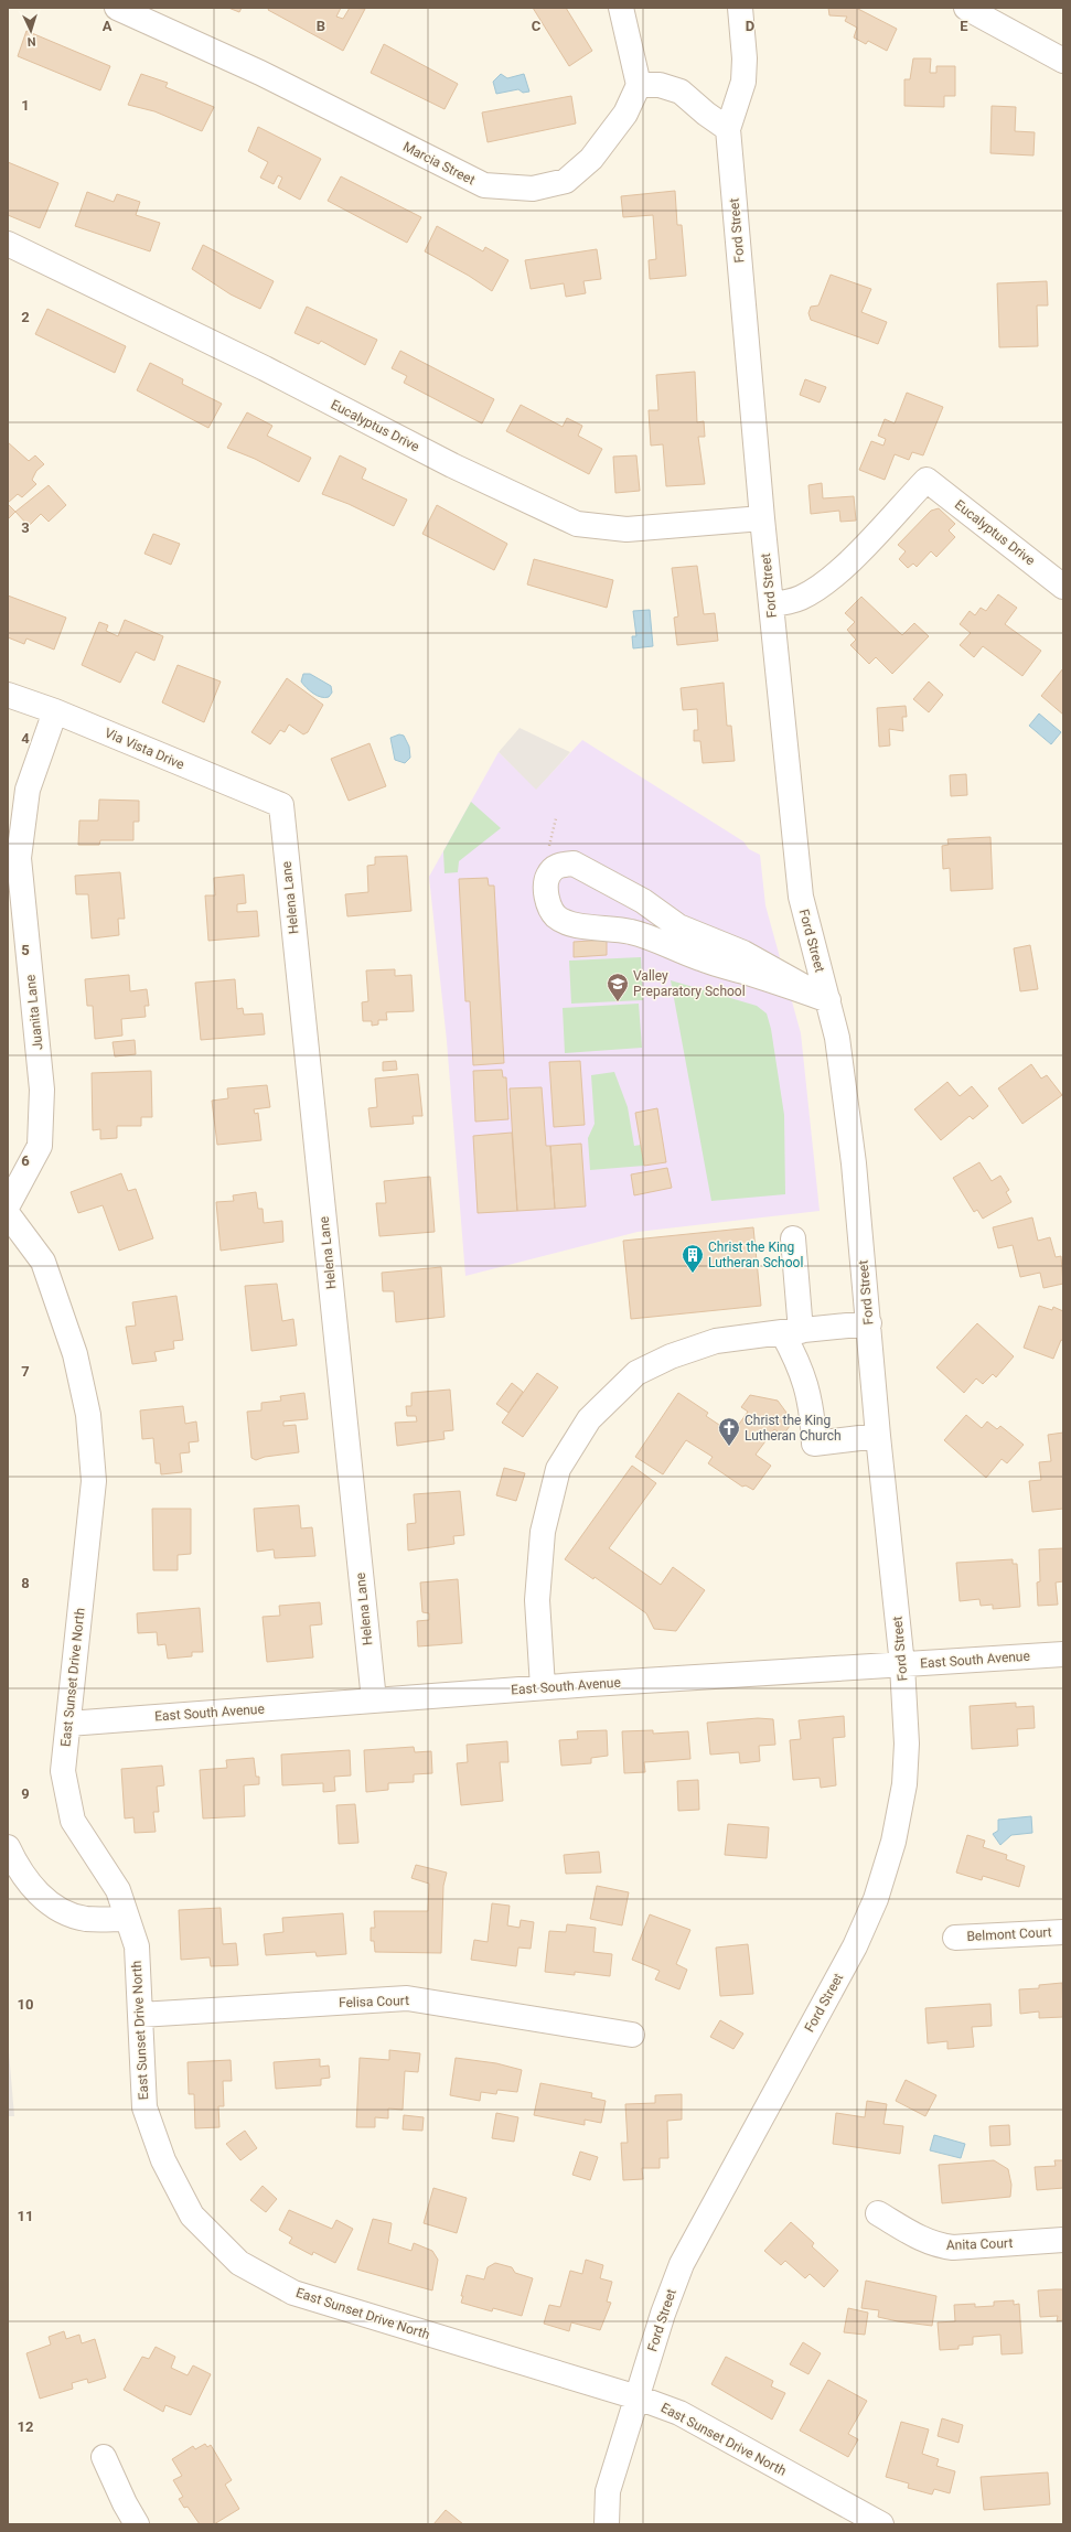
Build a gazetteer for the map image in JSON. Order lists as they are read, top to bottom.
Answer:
{
  "streets": {
    "street": [
      "Marcia Street",
      "Ford Street",
      "Eucalyptus Drive",
      "Via Vista Drive",
      "Helena Lane",
      "Juanita Lane",
      "East South Avenue",
      "East Sunset Drive North",
      "Belmont Court",
      "Felisa Court",
      "Anita Court"
    ]
  },
  "crossings": [
    ["Ford Street", "Eucalyptus Drive"],
    ["Ford Street", "East South Avenue"],
    ["Ford Street", "East Sunset Drive North"],
    ["Via Vista Drive", "Helena Lane"],
    ["Via Vista Drive", "Juanita Lane"],
    ["Helena Lane", "East South Avenue"],
    ["East South Avenue", "East Sunset Drive North"],
    ["East Sunset Drive North", "Felisa Court"]
  ],
  "places": {
    "school or university": ["Valley Preparatory School"],
    "building": ["Christ the King Lutheran School"],
    "church": ["Christ the King Lutheran Church"]
  },
  "north": "bottom",
  "grid": {
    "columns": [
      "A",
      "B",
      "C",
      "D",
      "E"
    ],
    "rows": [
      "1",
      "2",
      "3",
      "4",
      "5",
      "6",
      "7",
      "8",
      "9",
      "10",
      "11",
      "12"
    ]
  }
}
